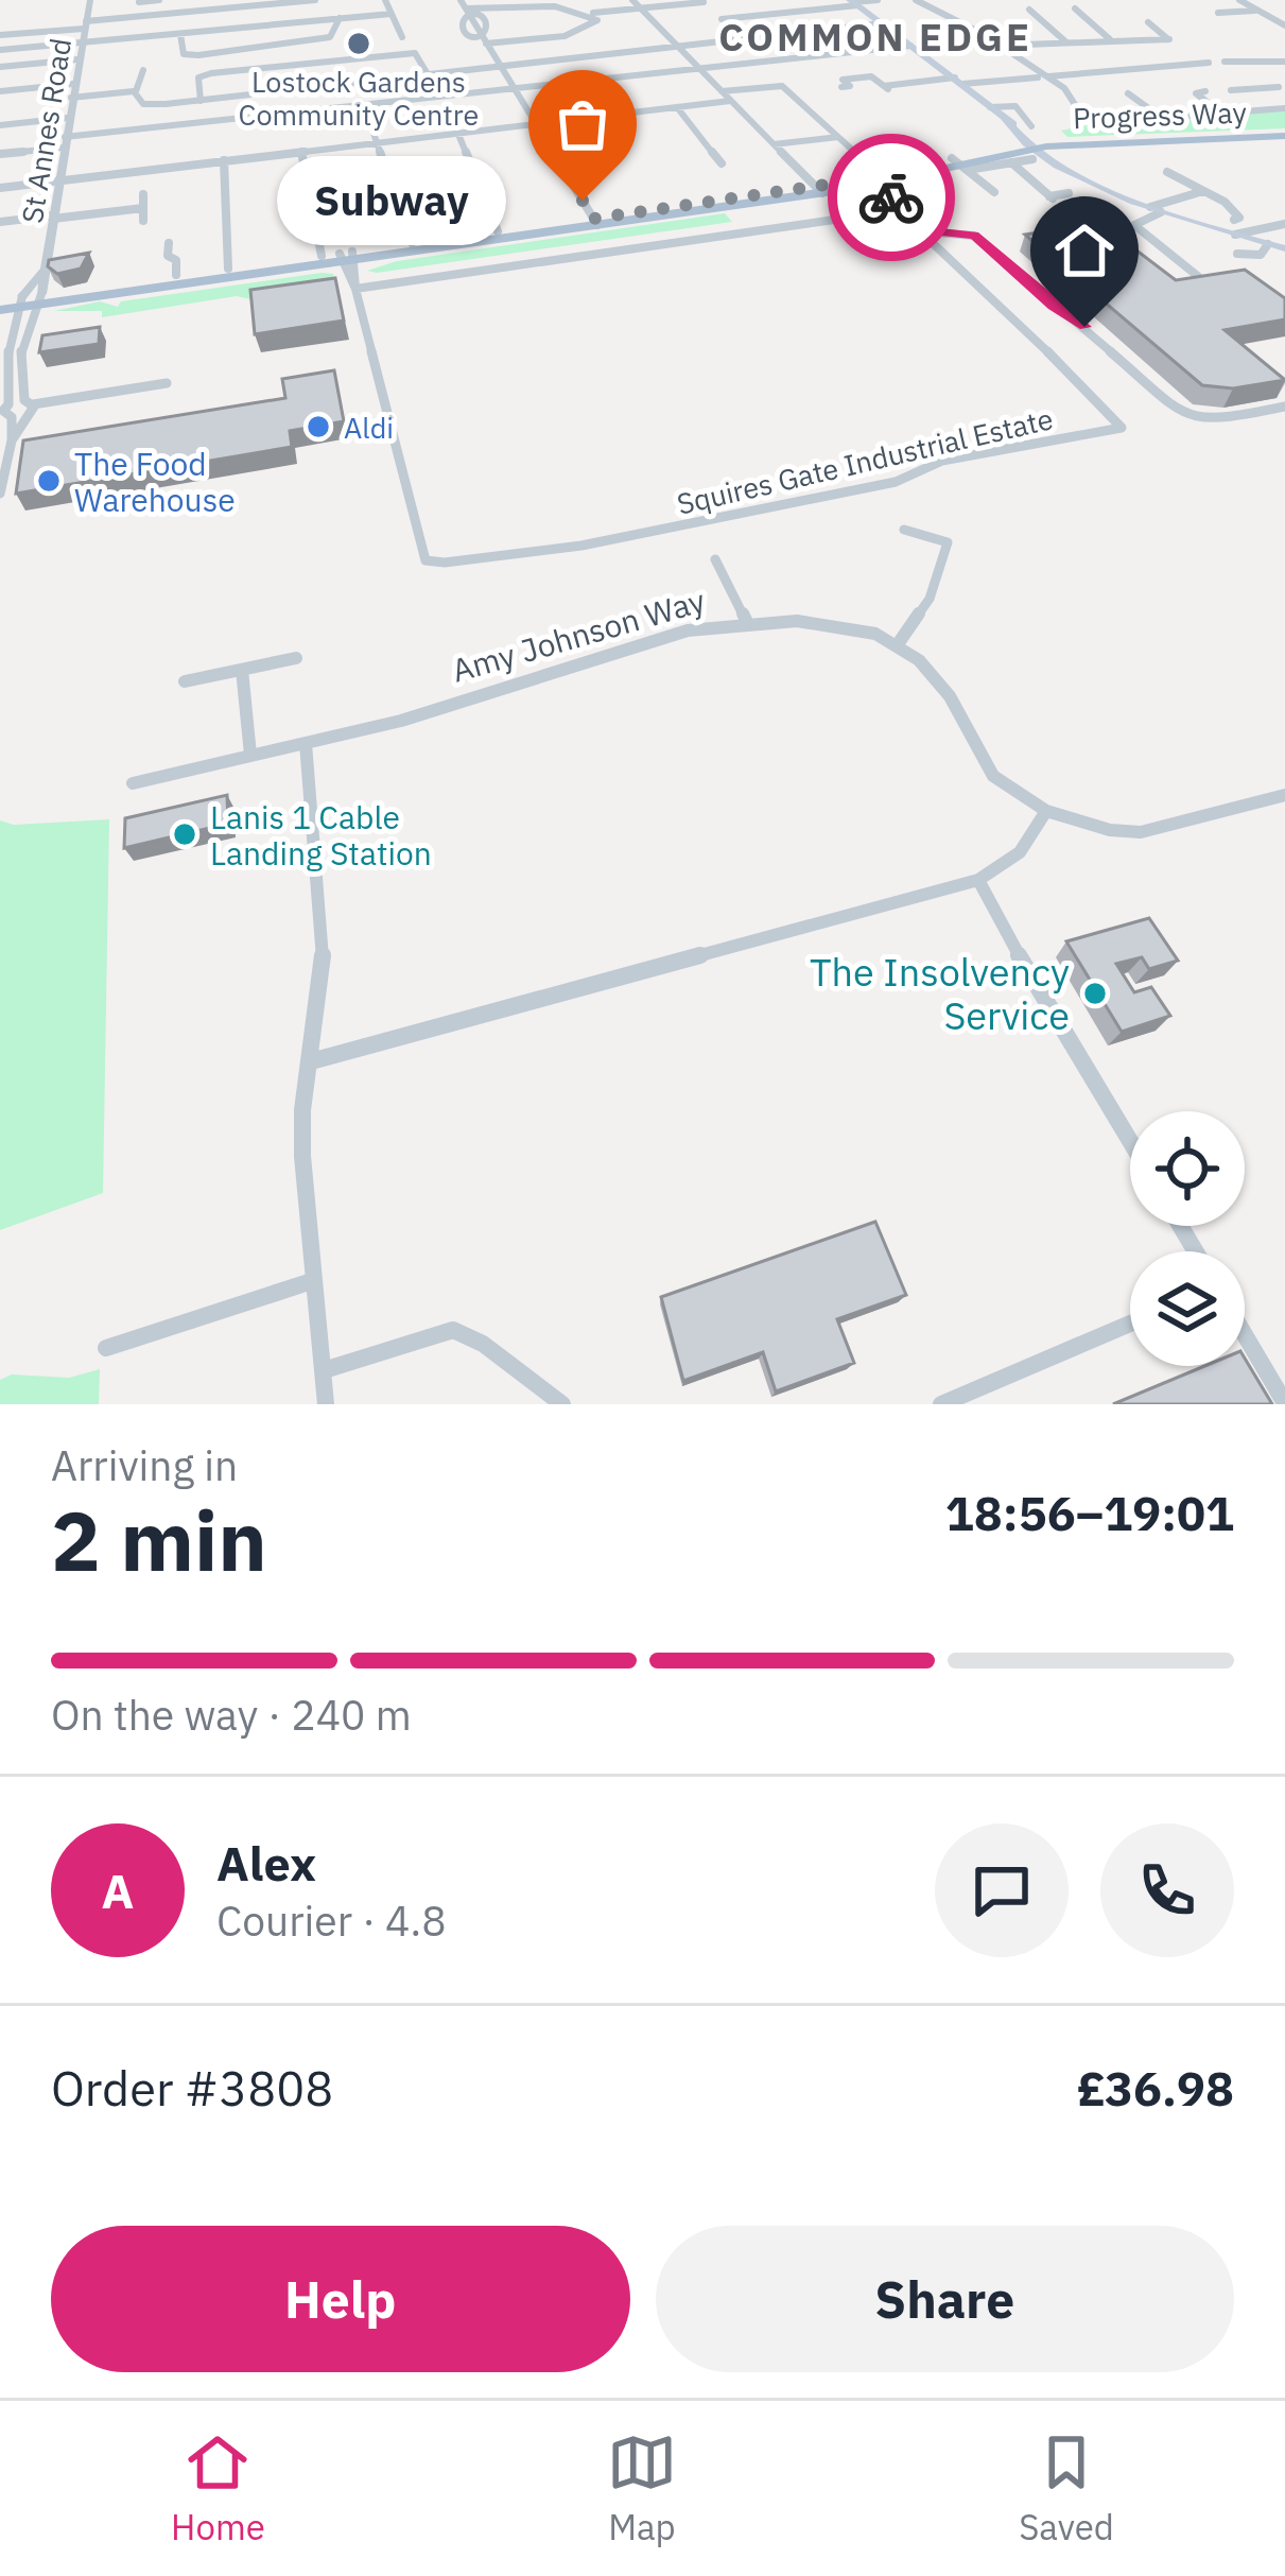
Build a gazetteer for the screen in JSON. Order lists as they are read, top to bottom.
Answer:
{
  "streets": {
    "main road": ["Progress Way"],
    "street": ["St Annes Road", "Squires Gate Industrial Estate", "Amy Johnson Way"]
  },
  "districts": ["COMMON EDGE"],
  "places": [
    "Lostock Gardens Community Centre",
    "Subway",
    "Aldi",
    "The Food Warehouse",
    "Lanis 1 Cable Landing Station",
    "The Insolvency Service"
  ],
  "page": {
    "bubble": "Subway",
    "heading": ["2 min", "Arriving in", "18:56–19:01"],
    "panel": [
      "Alex",
      "Courier · 4.8",
      "Order #3808",
      "£36.98"
    ],
    "bar": "On the way · 240 m",
    "round": "A",
    "buttons": ["Help", "Share"],
    "tabs": ["Home", "Map", "Saved"]
  }
}
